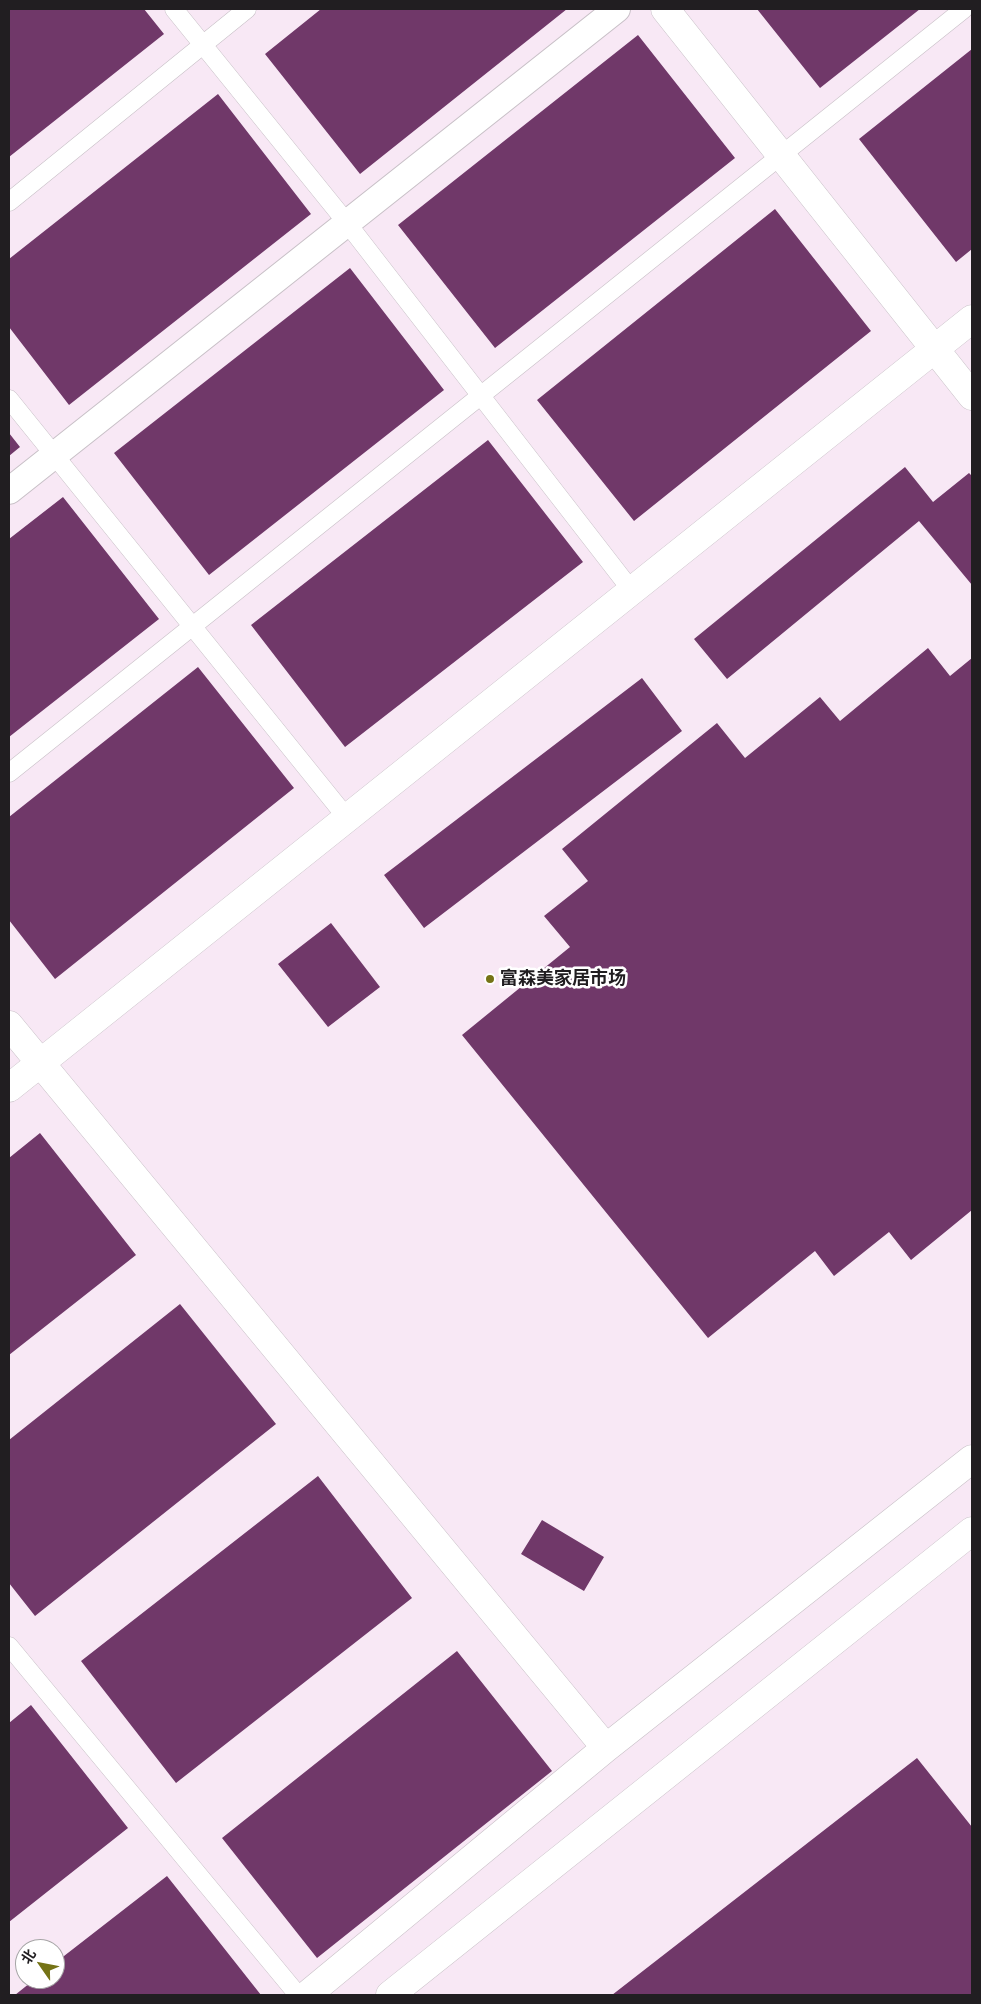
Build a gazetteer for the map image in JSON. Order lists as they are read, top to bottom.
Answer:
{
  "places": ["富森美家居市场"],
  "north": "top left"
}
